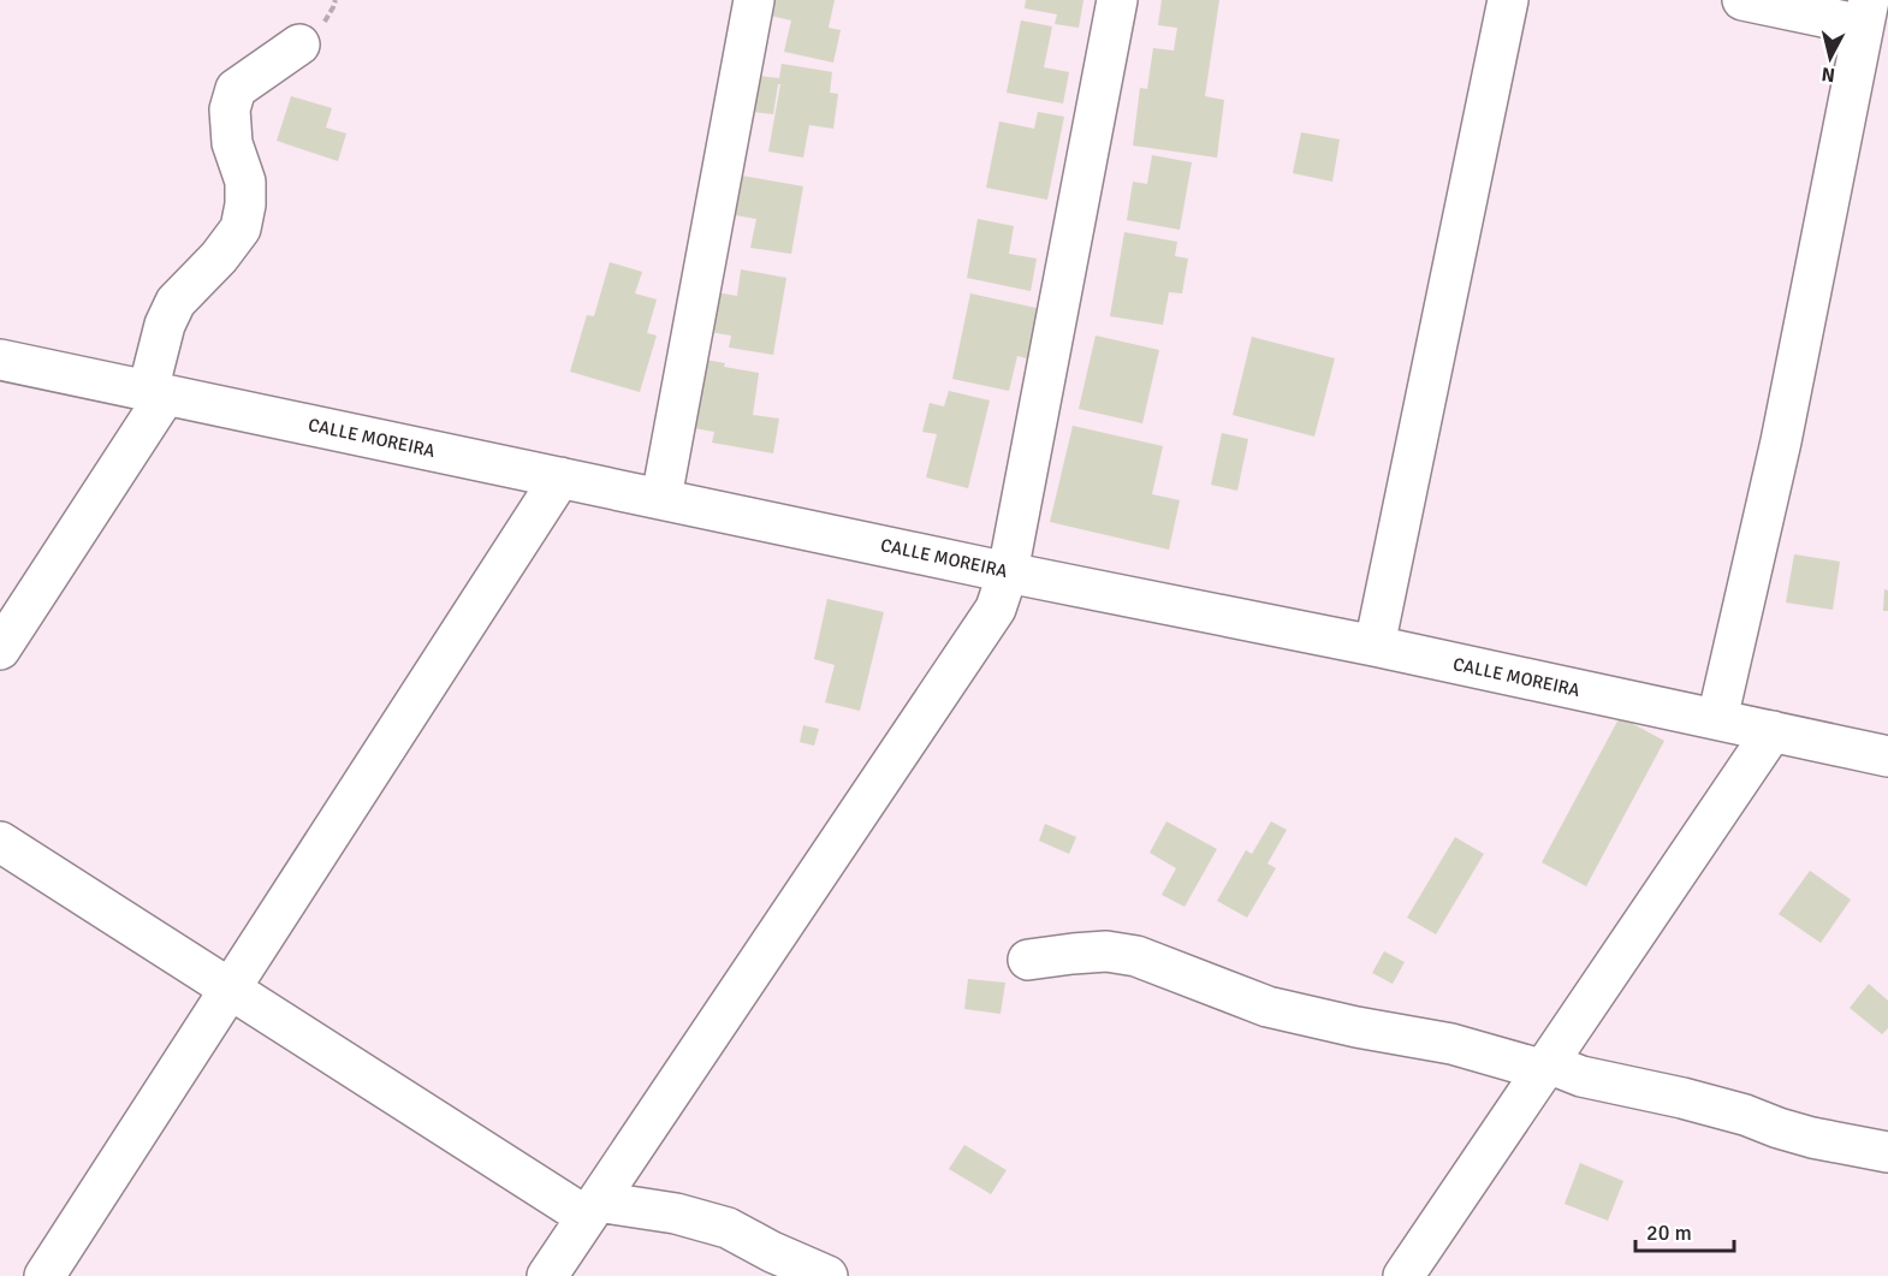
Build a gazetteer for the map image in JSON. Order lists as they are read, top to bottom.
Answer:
{
  "streets": {
    "street": ["CALLE MOREIRA"]
  },
  "scale_bar": "20 m",
  "north": "bottom"
}
